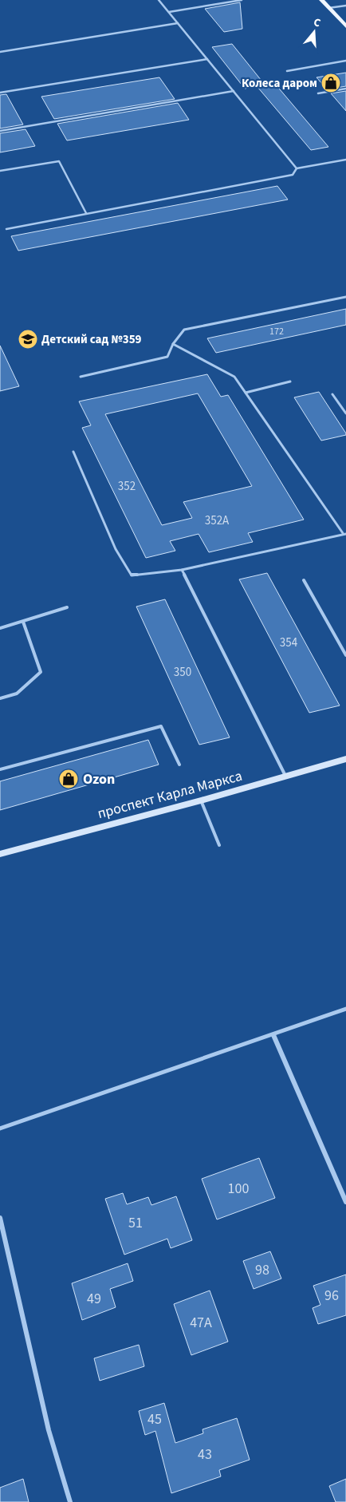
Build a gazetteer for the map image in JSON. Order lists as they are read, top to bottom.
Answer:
{
  "streets": {
    "street": ["проспект Карла Маркса"]
  },
  "places": {
    "shop": ["Колеса даром", "Ozon"],
    "school or university": ["Детский сад №359"]
  },
  "house_numbers": [
    "172",
    "352",
    "352А",
    "354",
    "350",
    "100",
    "51",
    "98",
    "96",
    "49",
    "47А",
    "45",
    "43"
  ],
  "north": "top"
}
